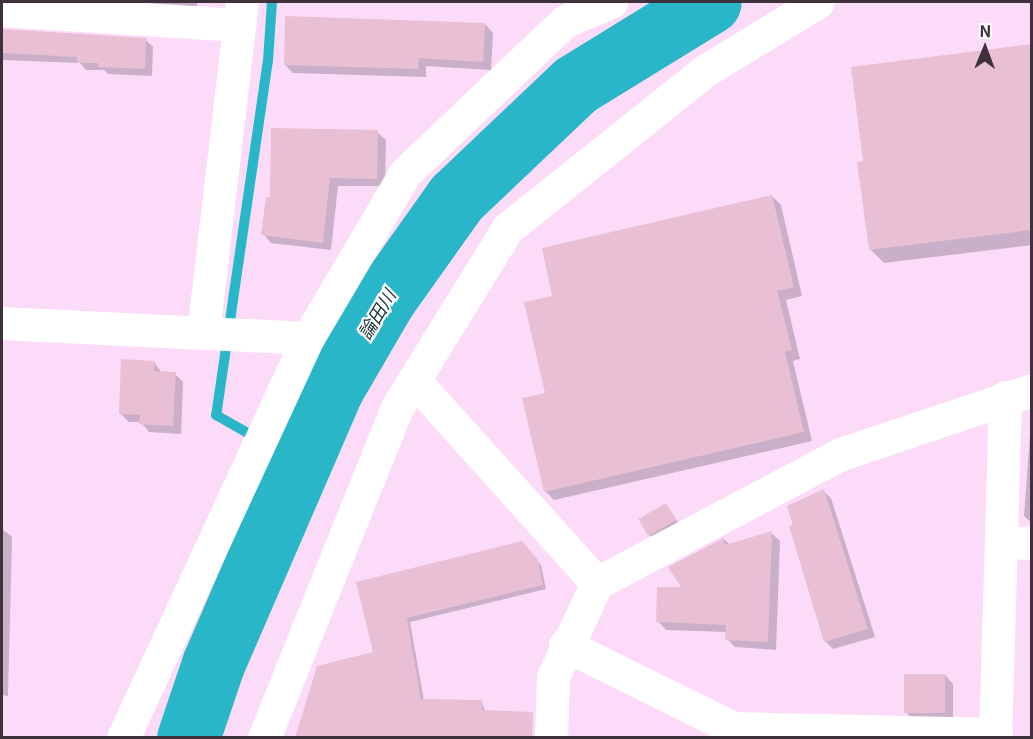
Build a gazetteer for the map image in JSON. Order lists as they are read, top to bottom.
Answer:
{
  "water": ["論田川"],
  "north": "top"
}
